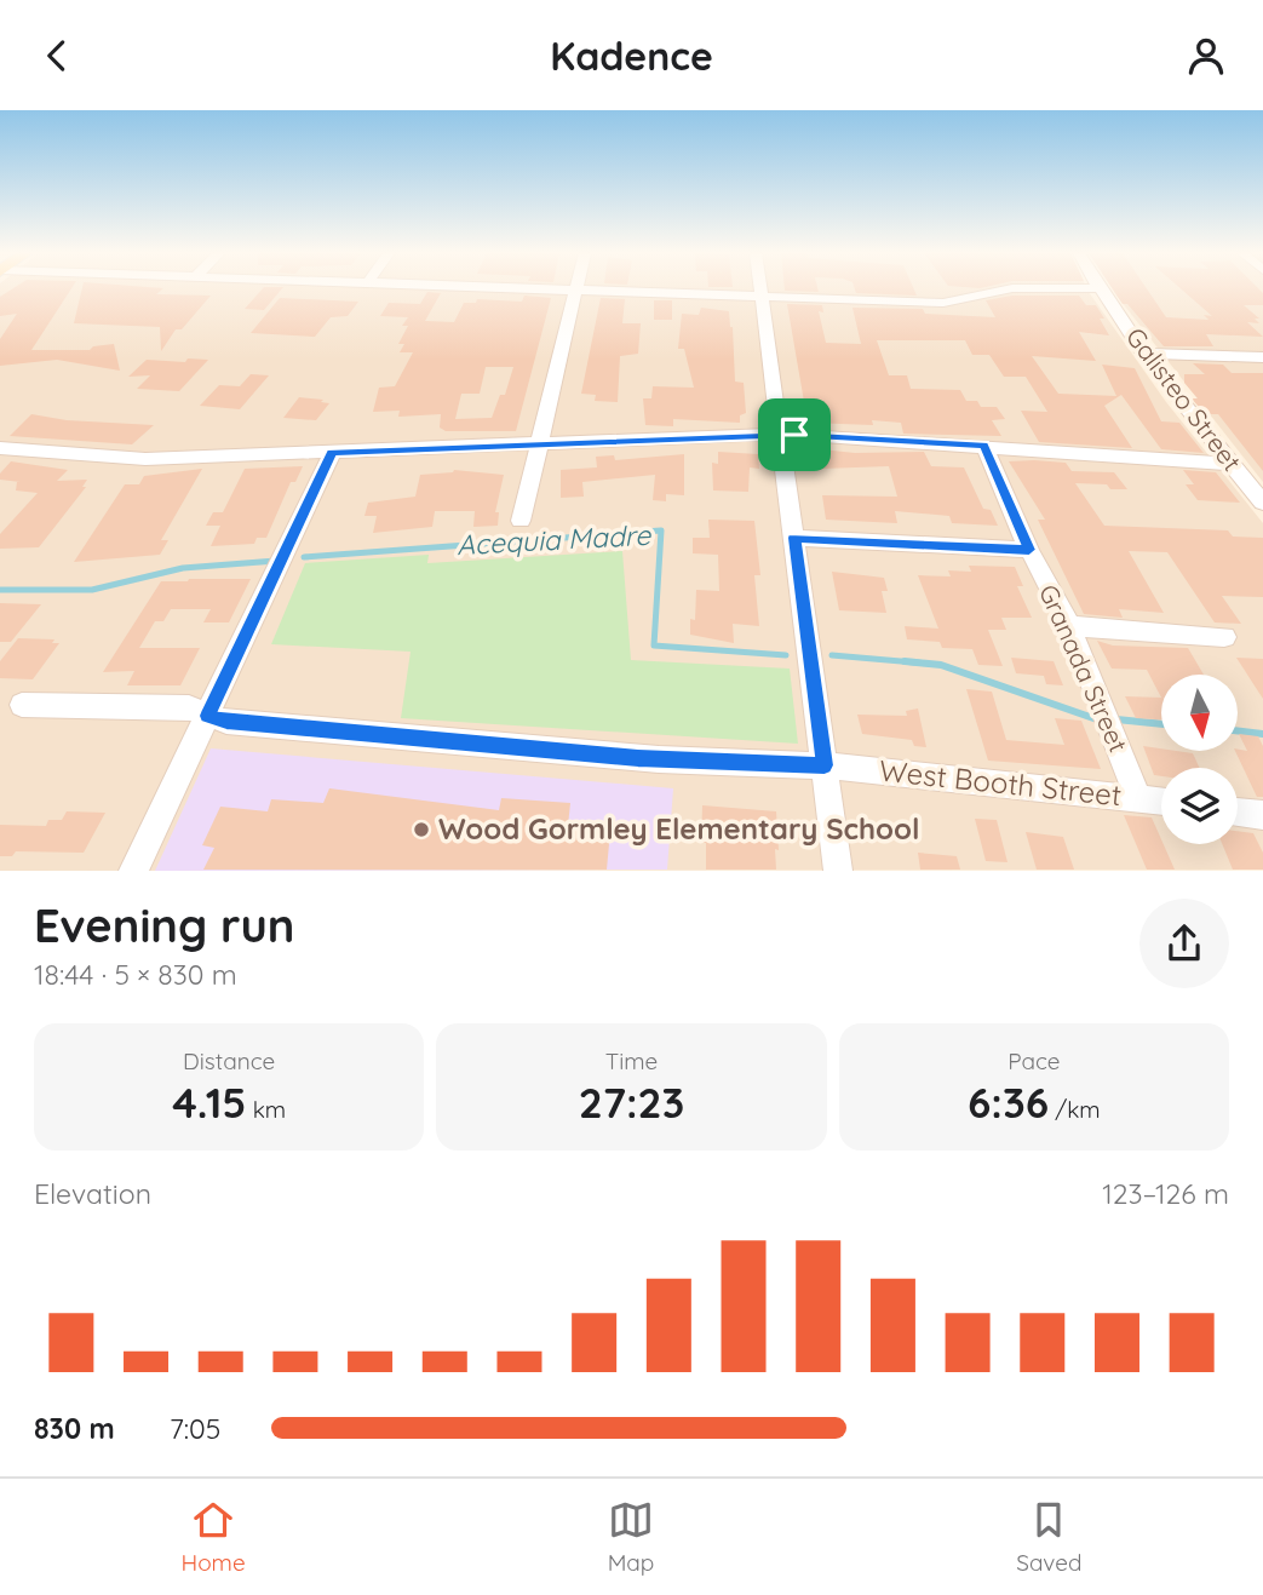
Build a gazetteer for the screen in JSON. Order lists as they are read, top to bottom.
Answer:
{
  "streets": {
    "street": ["Galisteo Street", "Granada Street", "West Booth Street"]
  },
  "crossings": [
    ["Granada Street", "West Booth Street"]
  ],
  "water": ["Acequia Madre"],
  "places": ["Wood Gormley Elementary School"],
  "north": "bottom",
  "page": {
    "header": "Kadence",
    "heading": ["Evening run", "18:44 · 5 × 830 m"],
    "stats": [
      ["Distance", "4.15 km"],
      ["Time", "27:23"],
      ["Pace", "6:36 /km"]
    ],
    "chart": ["Elevation", "123–126 m"],
    "list": [
      {
        "name": "830 m",
        "note": "7:05"
      }
    ],
    "tabs": ["Home", "Map", "Saved"]
  }
}
